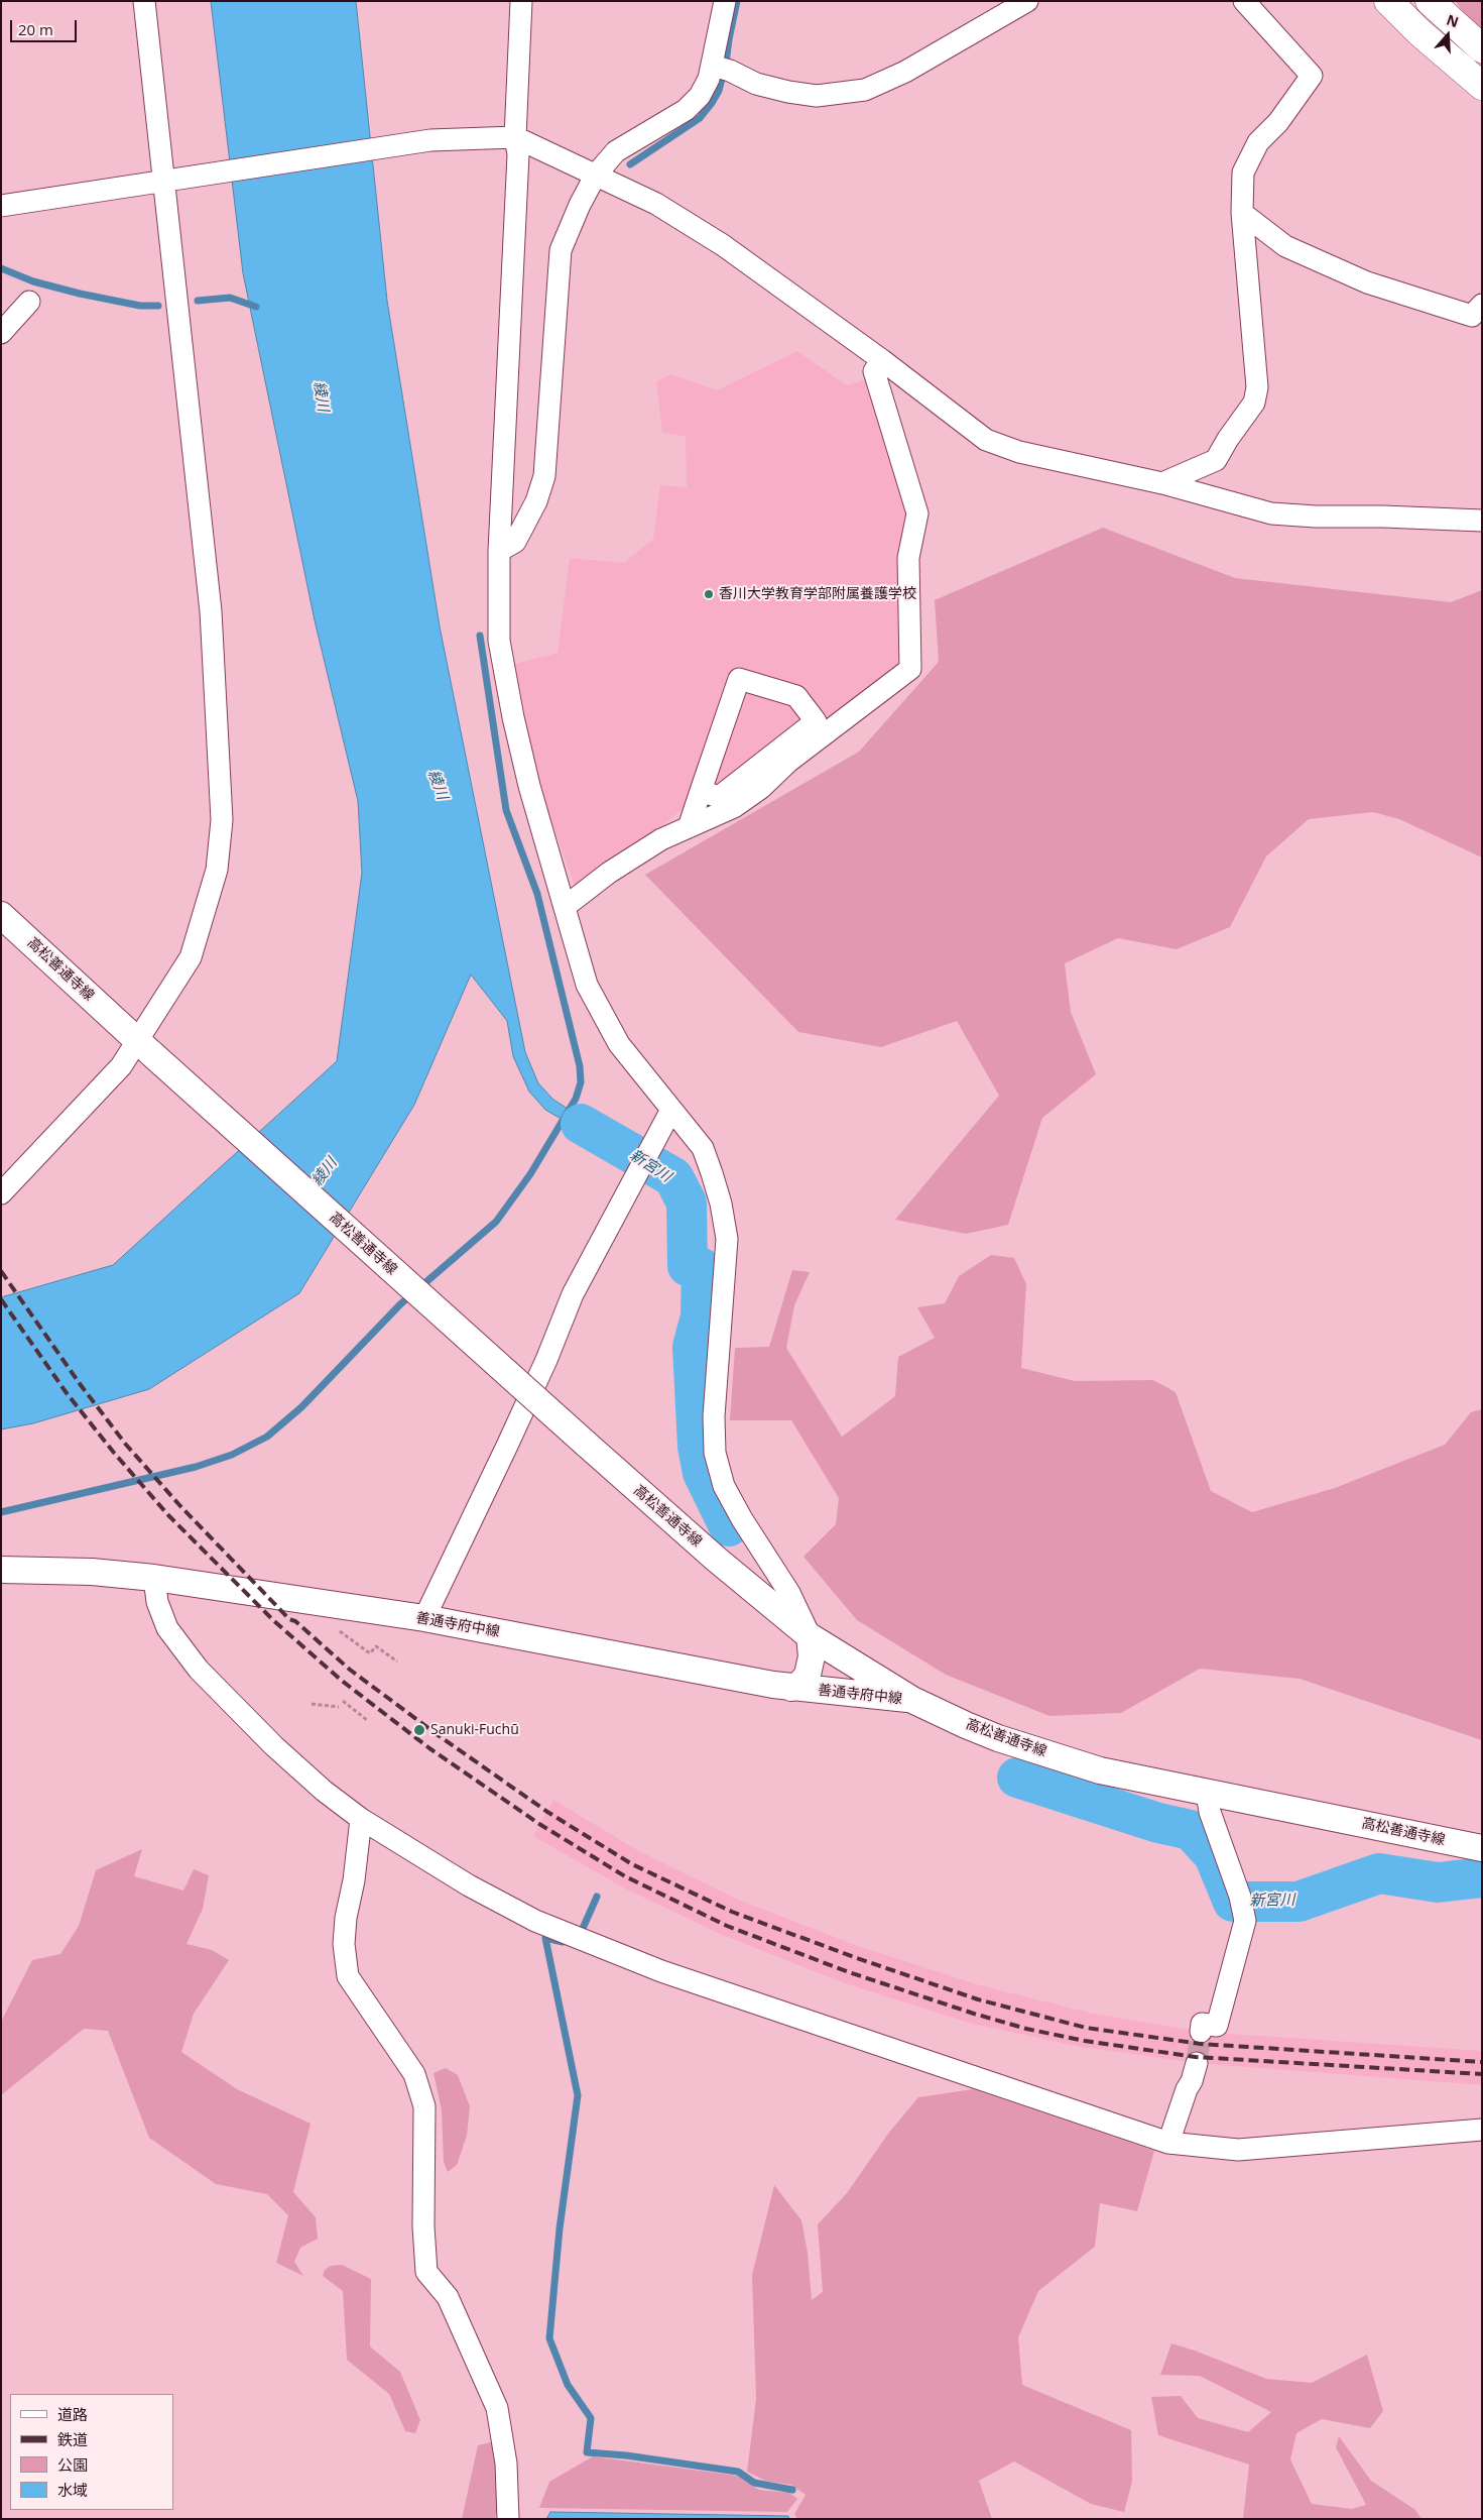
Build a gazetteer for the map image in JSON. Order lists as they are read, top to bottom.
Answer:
{
  "streets": {
    "main road": ["高松善通寺線", "善通寺府中線"]
  },
  "crossings": [
    ["高松善通寺線", "善通寺府中線"]
  ],
  "water": ["綾川", "新宮川"],
  "places": ["香川大学教育学部附属養護学校", "Sanuki-Fuchū"],
  "legend": [
    "道路",
    "鉄道",
    "公園",
    "水域"
  ],
  "scale_bar": "20 m",
  "north": "top"
}
